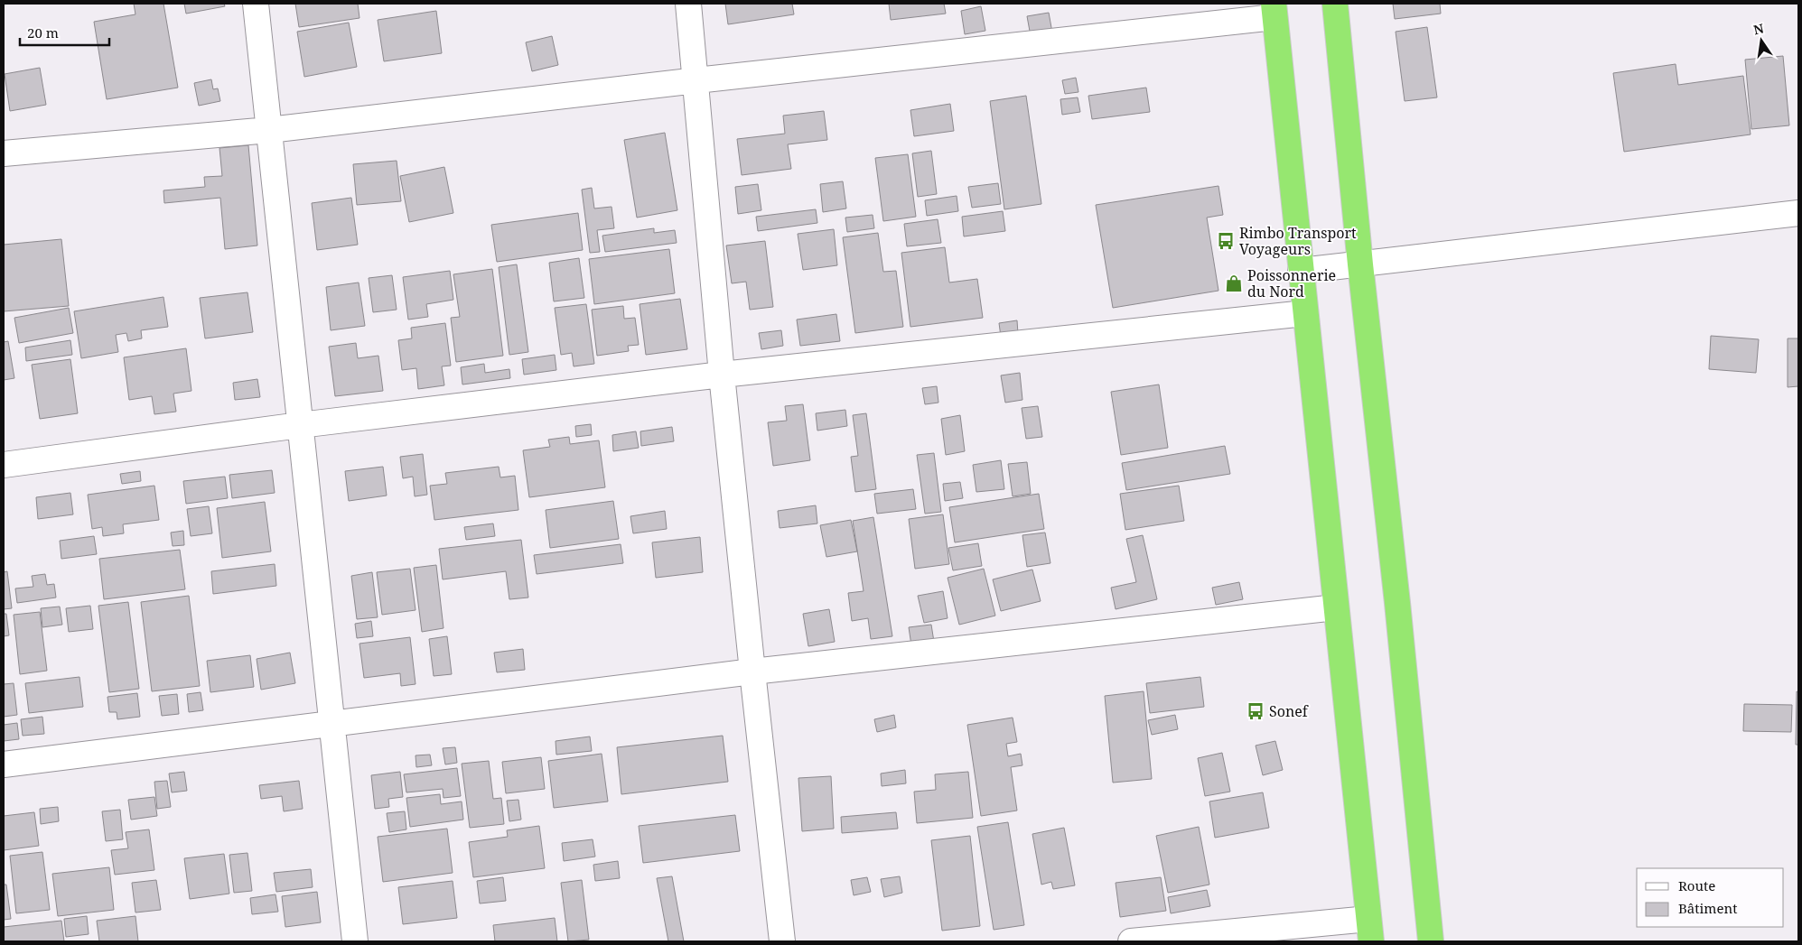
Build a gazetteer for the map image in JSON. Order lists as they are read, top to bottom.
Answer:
{
  "places": {
    "bus stop": ["Rimbo Transport Voyageurs", "Sonef"],
    "shop": ["Poissonnerie du Nord"]
  },
  "legend": ["Route", "Bâtiment"],
  "scale_bar": "20 m",
  "north": "top"
}
